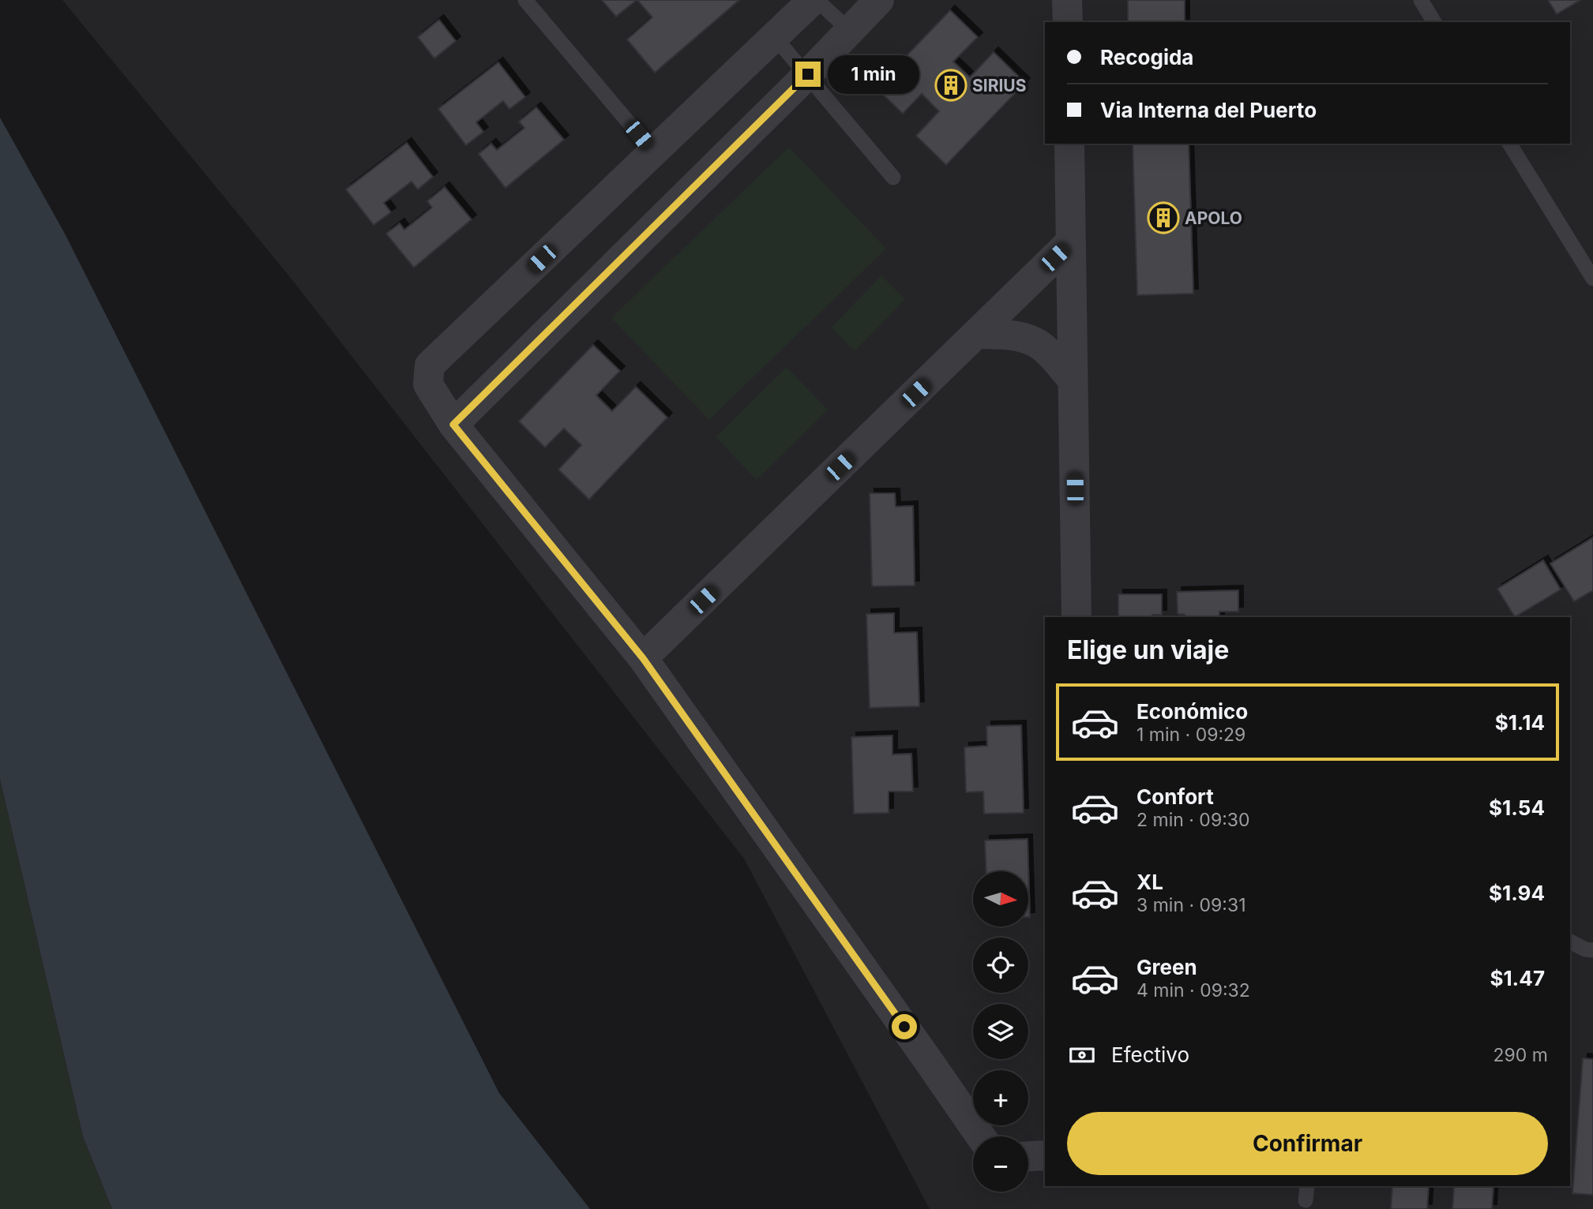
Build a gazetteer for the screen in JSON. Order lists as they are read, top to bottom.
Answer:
{
  "places": {
    "building": ["SIRIUS", "APOLO"]
  },
  "north": "right",
  "page": {
    "banner": ["Recogida", "Via Interna del Puerto"],
    "bubble": "1 min",
    "heading": "Elige un viaje",
    "list": [
      {
        "name": "Económico",
        "note": "1 min · 09:29",
        "value": "$1.14"
      },
      {
        "name": "Confort",
        "note": "2 min · 09:30",
        "value": "$1.54"
      },
      {
        "name": "XL",
        "note": "3 min · 09:31",
        "value": "$1.94"
      },
      {
        "name": "Green",
        "note": "4 min · 09:32",
        "value": "$1.47"
      }
    ],
    "map_buttons": ["+", "−"],
    "pay": ["Efectivo", "290 m"],
    "buttons": "Confirmar"
  }
}
